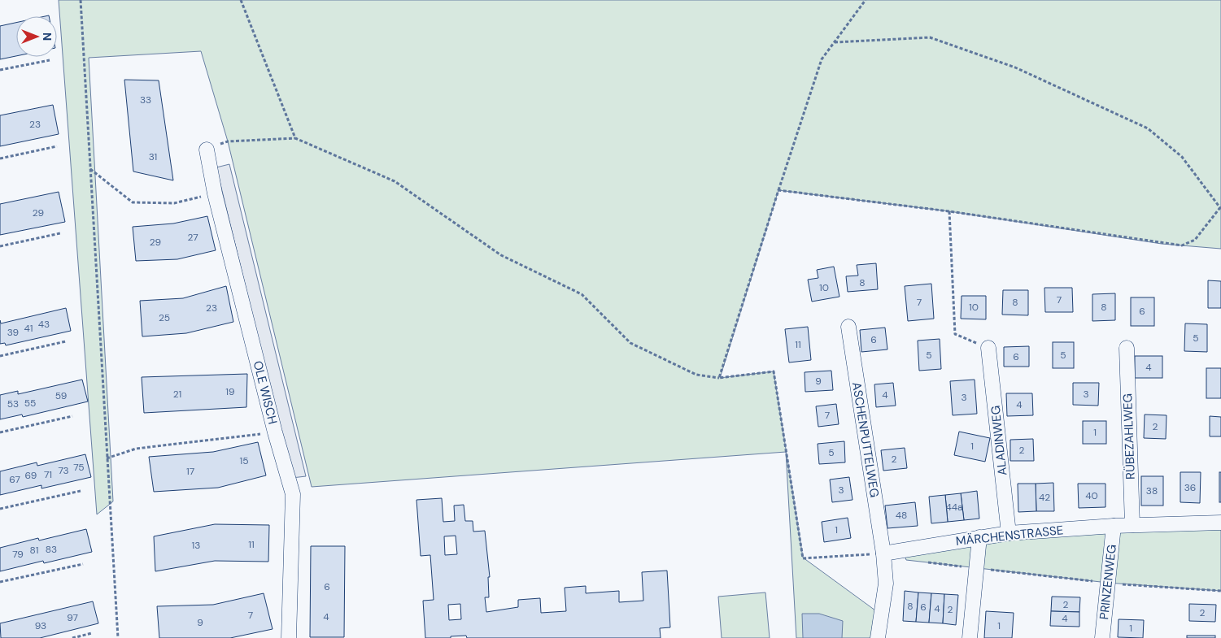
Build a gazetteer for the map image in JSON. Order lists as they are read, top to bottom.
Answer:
{
  "streets": {
    "street": [
      "OLE WISCH",
      "RÜBEZAHLWEG",
      "ASCHENPUTTELWEG",
      "ALADINWEG",
      "MÄRCHENSTRASSE",
      "PRINZENWEG"
    ]
  },
  "crossings": [
    ["RÜBEZAHLWEG", "MÄRCHENSTRASSE"],
    ["ASCHENPUTTELWEG", "MÄRCHENSTRASSE"],
    ["ALADINWEG", "MÄRCHENSTRASSE"],
    ["MÄRCHENSTRASSE", "PRINZENWEG"]
  ],
  "house_numbers": [
    "33",
    "23",
    "31",
    "29",
    "27",
    "29",
    "8",
    "10",
    "7",
    "7",
    "8",
    "10",
    "8",
    "23",
    "6",
    "25",
    "43",
    "41",
    "39",
    "5",
    "6",
    "11",
    "5",
    "5",
    "6",
    "4",
    "9",
    "19",
    "21",
    "3",
    "4",
    "59",
    "3",
    "55",
    "53",
    "4",
    "7",
    "2",
    "1",
    "1",
    "2",
    "5",
    "2",
    "15",
    "75",
    "73",
    "17",
    "71",
    "69",
    "67",
    "36",
    "3",
    "38",
    "40",
    "42",
    "44a",
    "48",
    "1",
    "11",
    "13",
    "83",
    "81",
    "79",
    "6",
    "2",
    "8",
    "6",
    "4",
    "2",
    "2",
    "7",
    "4",
    "97",
    "4",
    "9",
    "93",
    "1",
    "1"
  ],
  "north": "right"
}
